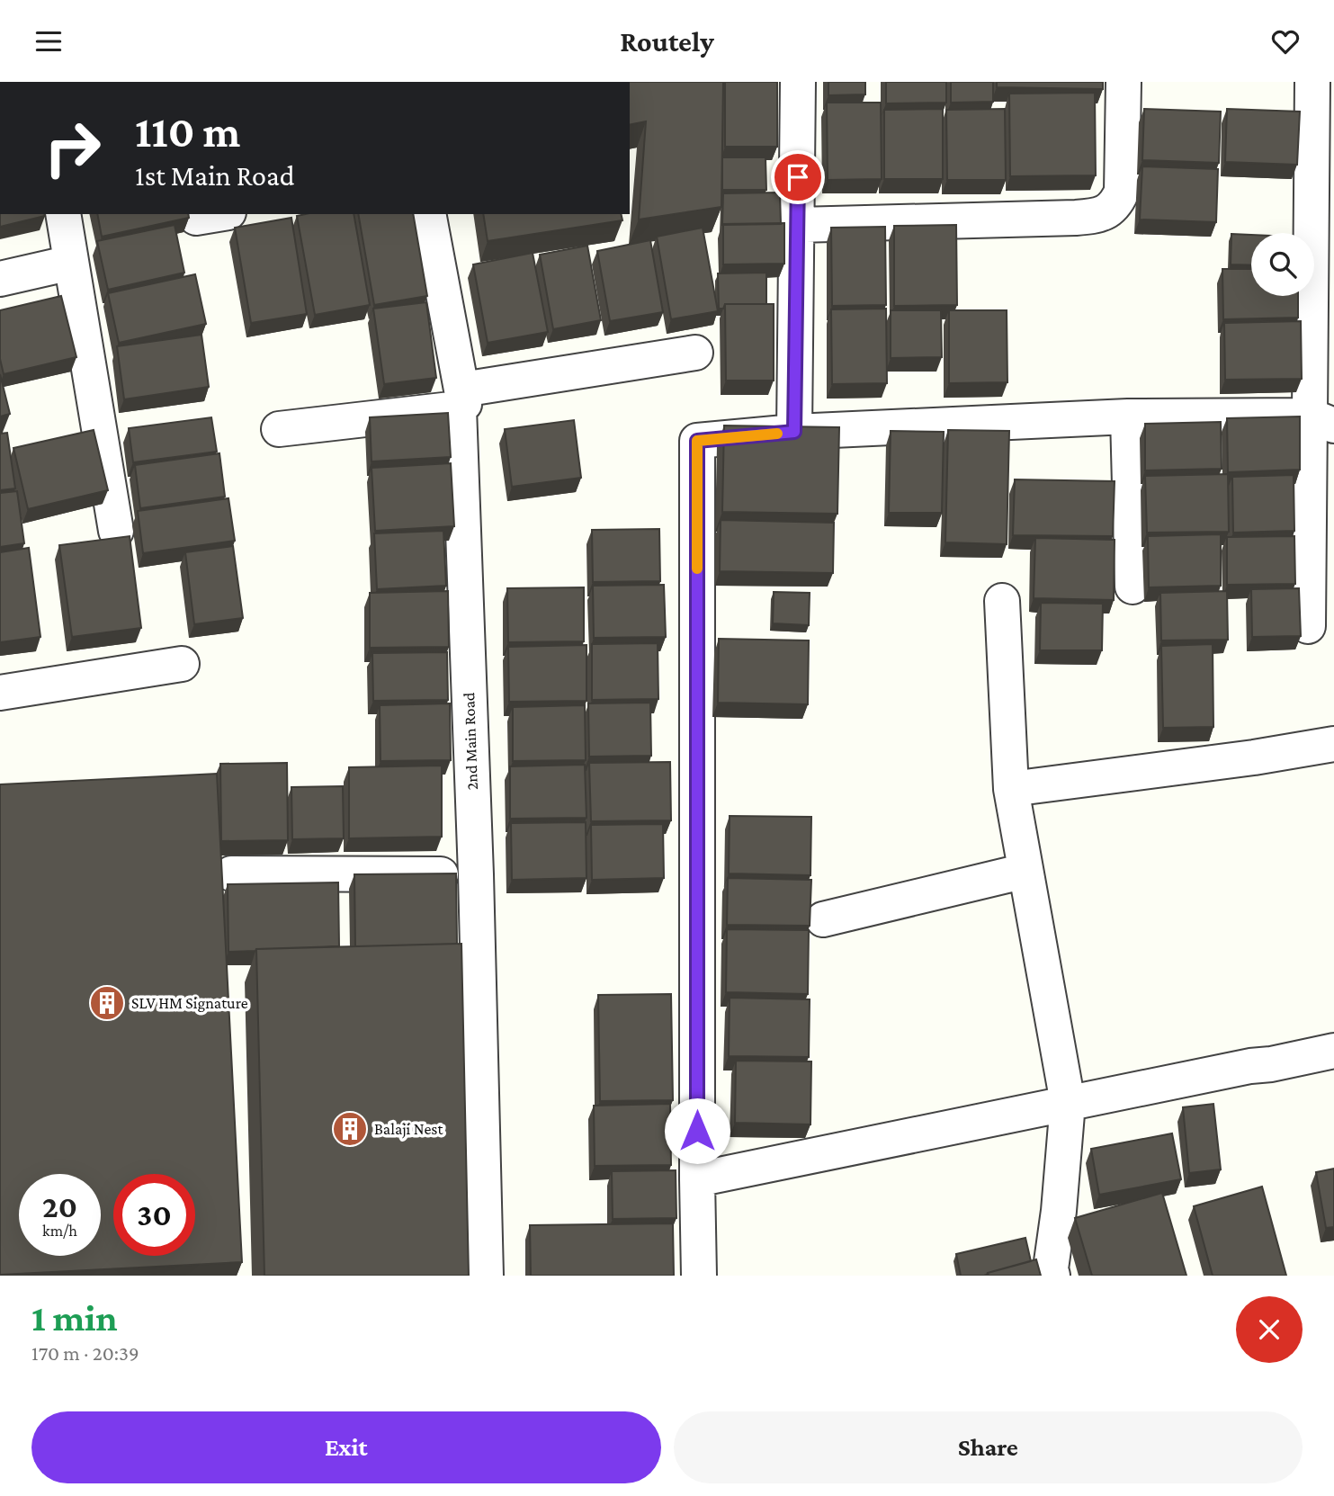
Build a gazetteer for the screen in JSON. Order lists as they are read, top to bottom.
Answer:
{
  "streets": {
    "street": ["2nd Main Road"]
  },
  "places": {
    "building": ["SLV HM Signature", "Balaji Nest"]
  },
  "page": {
    "header": "Routely",
    "turn": ["110 m", "1st Main Road"],
    "speed": "20 km/h",
    "limit": "30",
    "heading": ["1 min", "170 m · 20:39"],
    "buttons": ["Exit", "Share"]
  }
}
